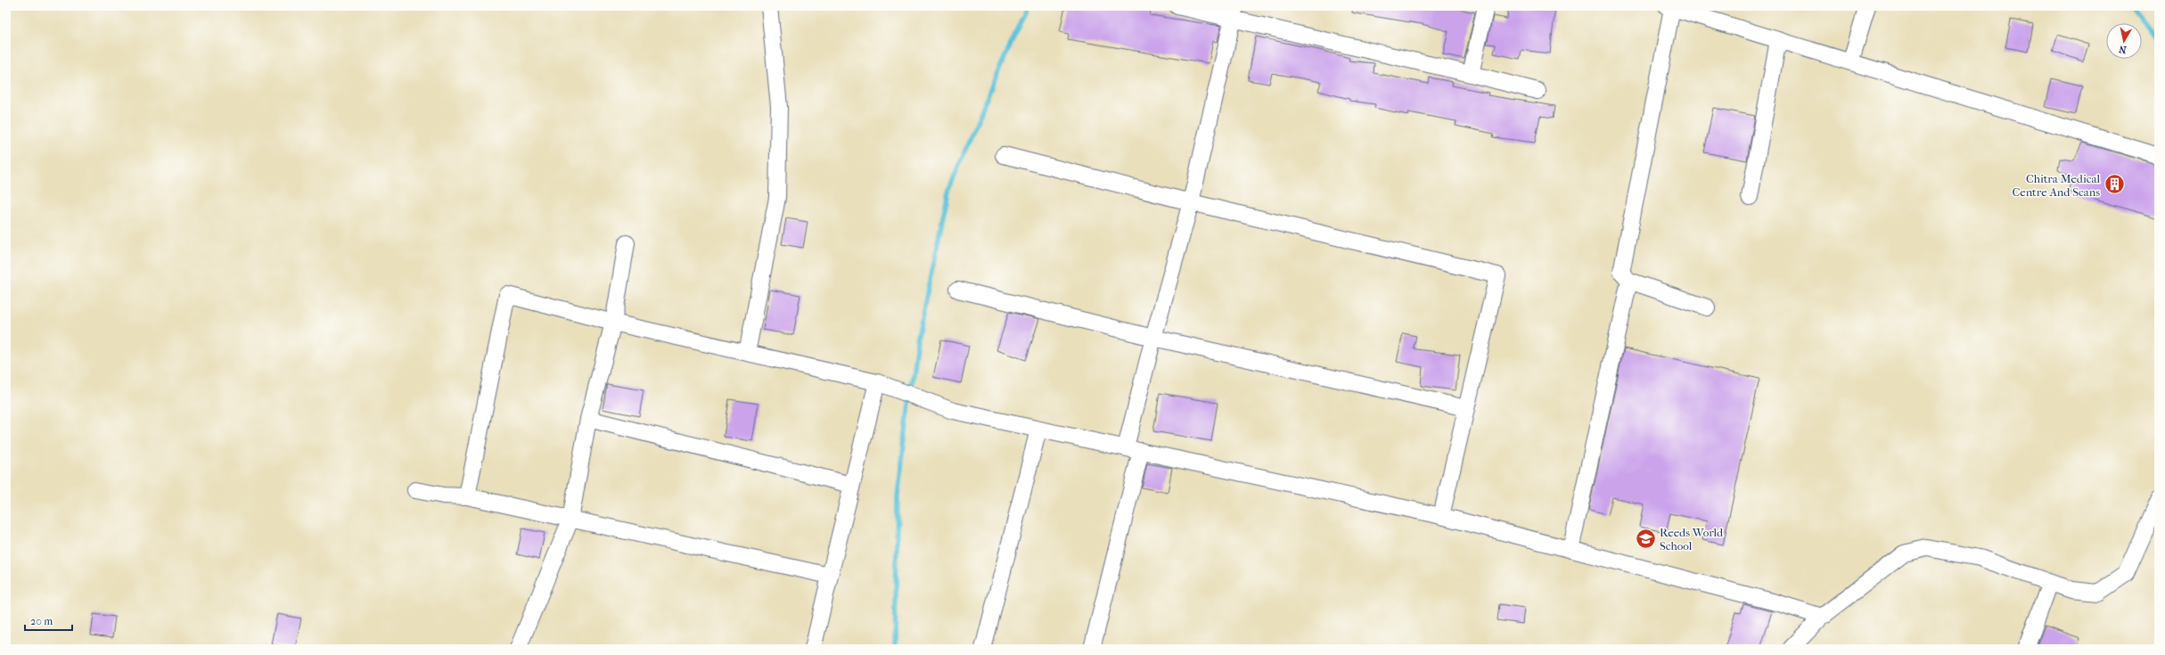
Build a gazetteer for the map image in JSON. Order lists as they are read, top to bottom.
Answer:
{
  "places": {
    "building": ["Chitra Medical Centre And Scans"],
    "school or university": ["Reeds World School"]
  },
  "scale_bar": "20 m",
  "north": "bottom"
}
